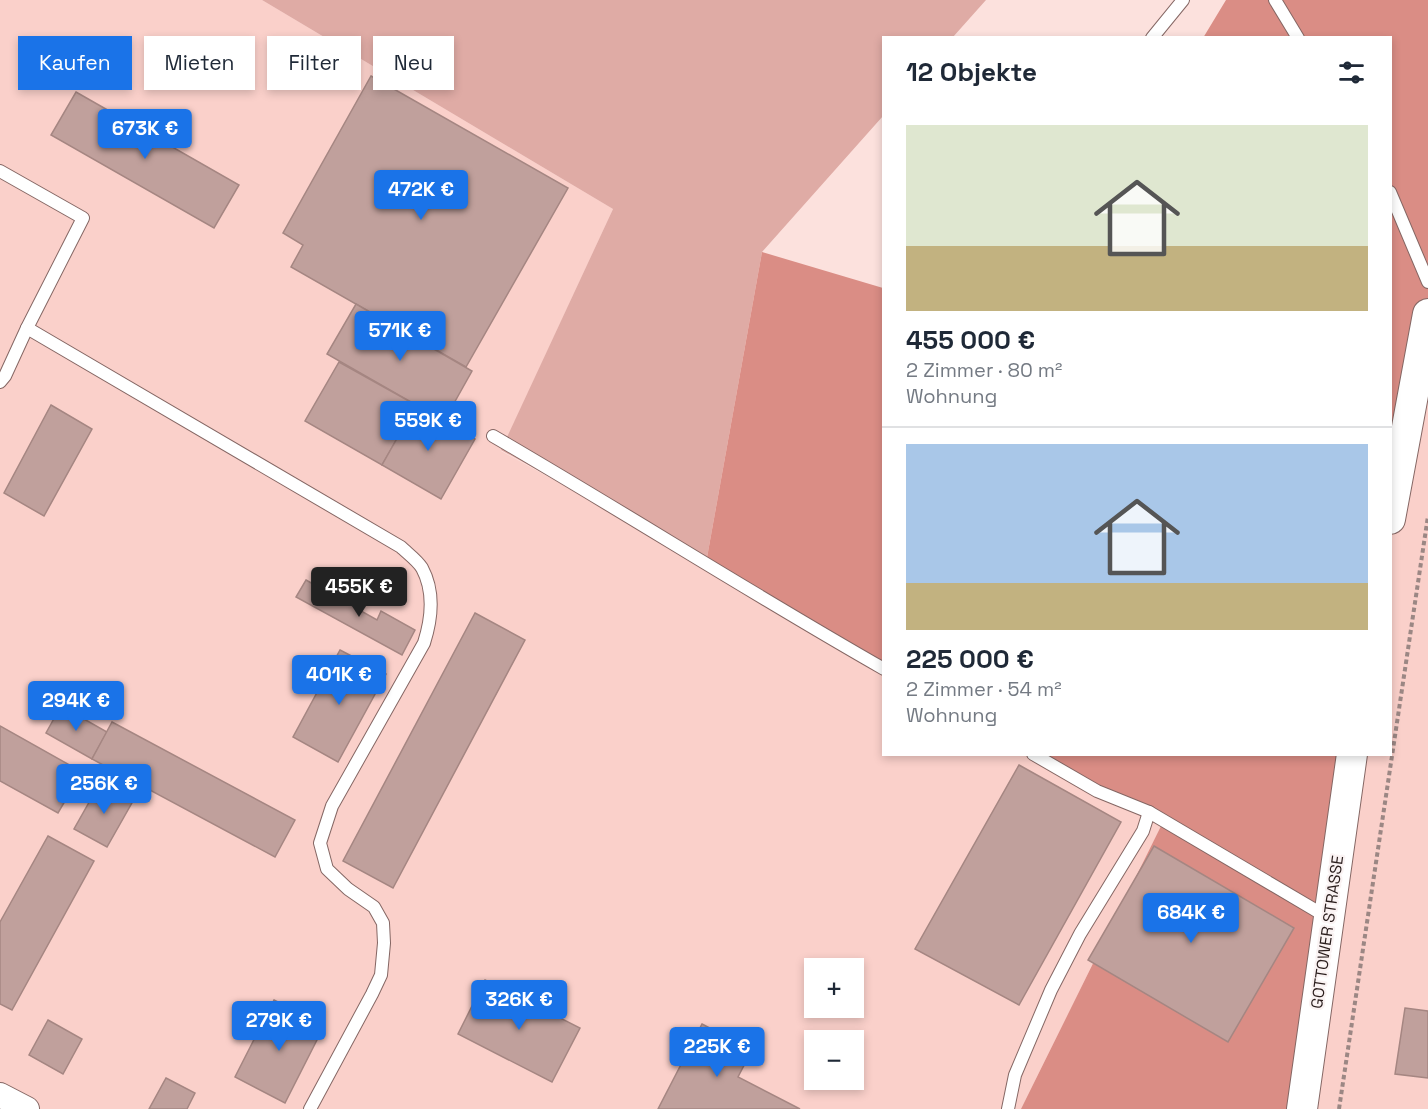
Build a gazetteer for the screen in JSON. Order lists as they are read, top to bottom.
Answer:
{
  "streets": {
    "street": ["GOTTOWER STRASSE"]
  },
  "page": {
    "chip": [
      "Kaufen",
      "Mieten",
      "Filter",
      "Neu"
    ],
    "heading": "12 Objekte",
    "list": [
      {
        "name": "455 000 €",
        "note": "2 Zimmer · 80 m² · Wohnung"
      },
      {
        "name": "225 000 €",
        "note": "2 Zimmer · 54 m² · Wohnung"
      }
    ],
    "price": [
      "673K €",
      "472K €",
      "571K €",
      "559K €",
      "455K €",
      "401K €",
      "294K €",
      "256K €",
      "684K €",
      "326K €",
      "279K €",
      "225K €"
    ],
    "map_buttons": ["+", "−"]
  }
}
